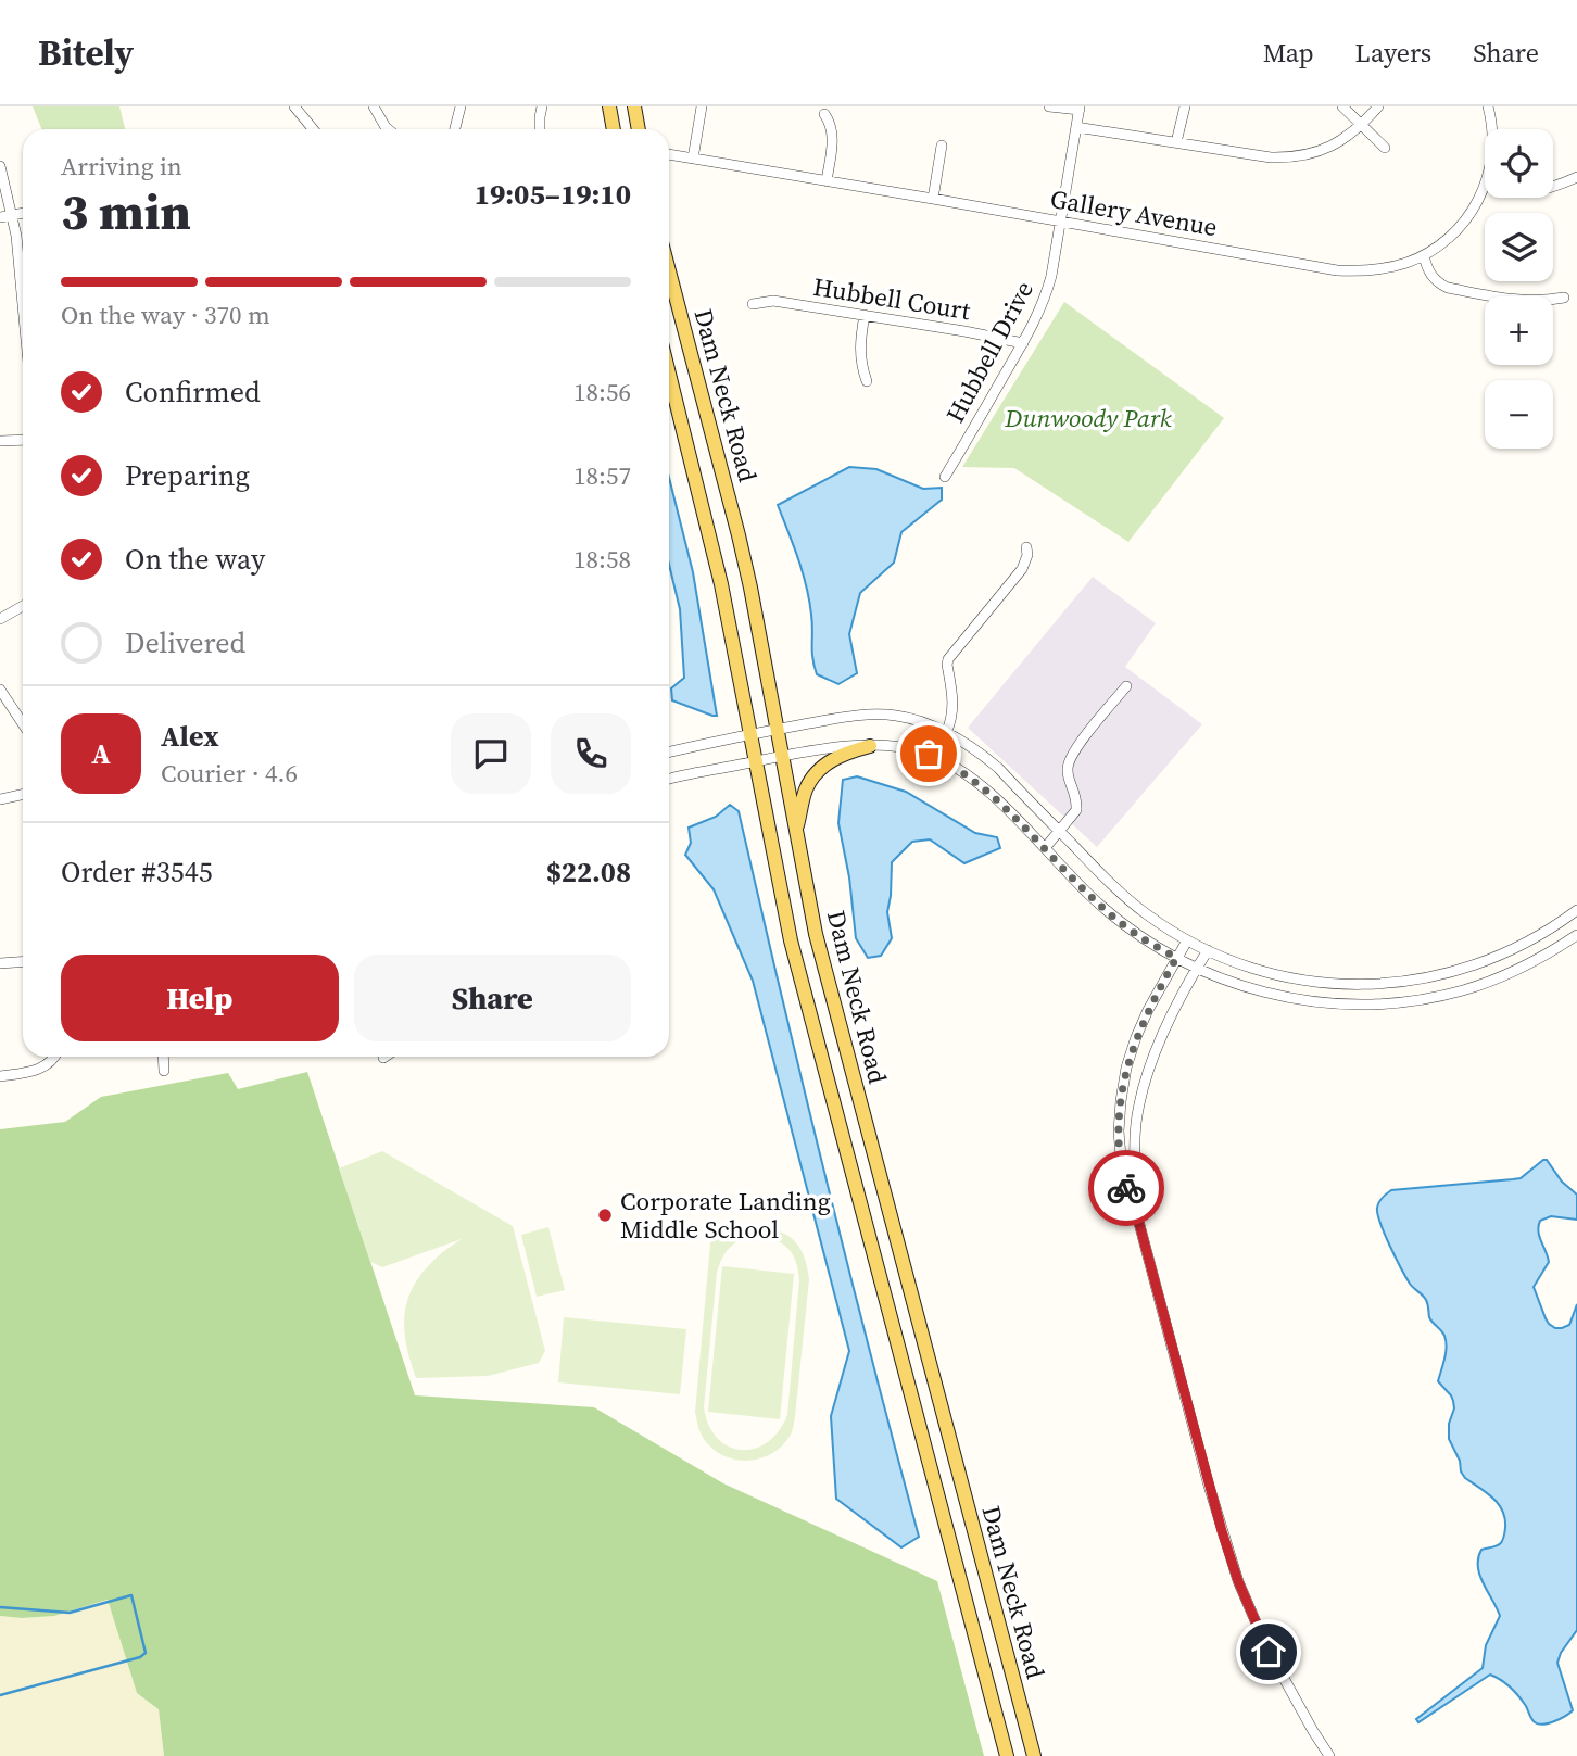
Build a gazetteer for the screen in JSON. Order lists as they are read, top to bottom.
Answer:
{
  "streets": {
    "main road": ["Dam Neck Road"],
    "street": ["Gallery Avenue", "Hubbell Court", "Hubbell Drive"]
  },
  "crossings": [
    ["Gallery Avenue", "Hubbell Drive"],
    ["Hubbell Court", "Hubbell Drive"]
  ],
  "parks": ["Dunwoody Park"],
  "places": ["Corporate Landing Middle School"],
  "page": {
    "header": "Bitely",
    "nav": ["Map", "Layers", "Share"],
    "map_buttons": ["+", "−"],
    "heading": ["3 min", "Arriving in", "19:05–19:10"],
    "panel": [
      "Alex",
      "Courier · 4.6",
      "Order #3545",
      "$22.08"
    ],
    "bar": "On the way · 370 m",
    "list": [
      ["Confirmed", "18:56"],
      ["Preparing", "18:57"],
      ["On the way", "18:58"],
      "Delivered"
    ],
    "round": "A",
    "buttons": ["Help", "Share"]
  }
}
